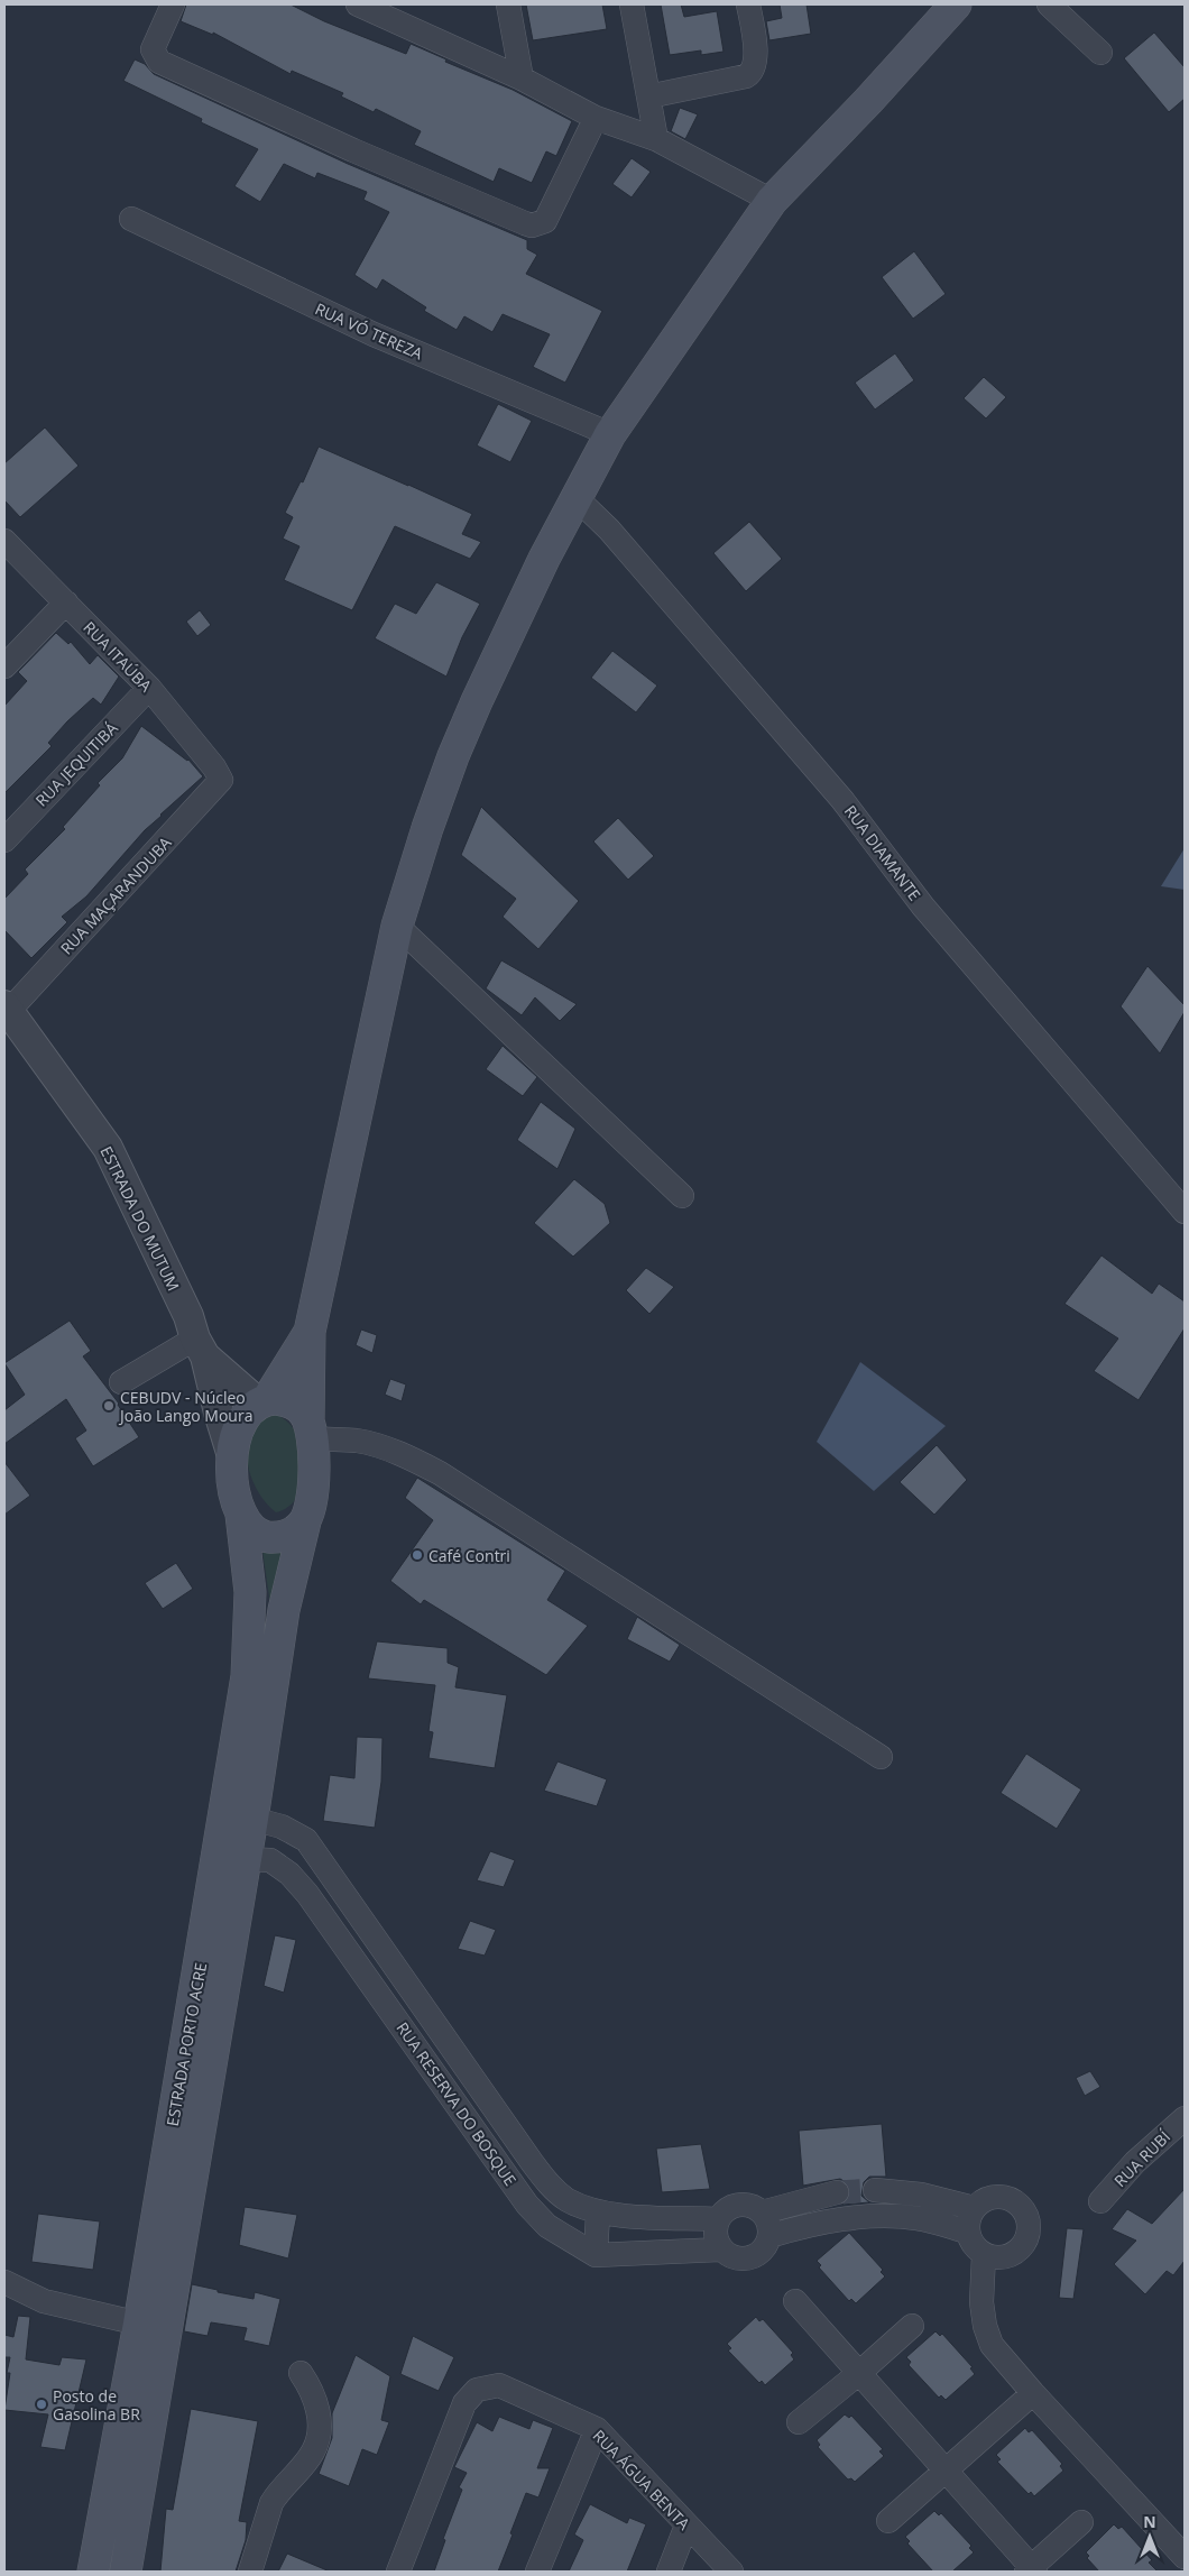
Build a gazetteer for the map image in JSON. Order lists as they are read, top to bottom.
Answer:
{
  "streets": {
    "main road": ["ESTRADA PORTO ACRE"],
    "street": [
      "RUA VÓ TEREZA",
      "RUA ITAÚBA",
      "RUA JEQUITIBÁ",
      "RUA DIAMANTE",
      "RUA MAÇARANDUBA",
      "ESTRADA DO MUTUM",
      "RUA RESERVA DO BOSQUE",
      "RUA RUBÍ",
      "RUA ÁGUA BENTA"
    ]
  },
  "crossings": [
    ["RUA ITAÚBA", "RUA JEQUITIBÁ"],
    ["RUA ITAÚBA", "RUA MAÇARANDUBA"],
    ["RUA MAÇARANDUBA", "ESTRADA DO MUTUM"],
    ["ESTRADA DO MUTUM", "ESTRADA PORTO ACRE"],
    ["ESTRADA PORTO ACRE", "RUA RESERVA DO BOSQUE"]
  ],
  "places": ["CEBUDV - Núcleo João Lango Moura", "Café Contri", "Posto de Gasolina BR"],
  "north": "top"
}
